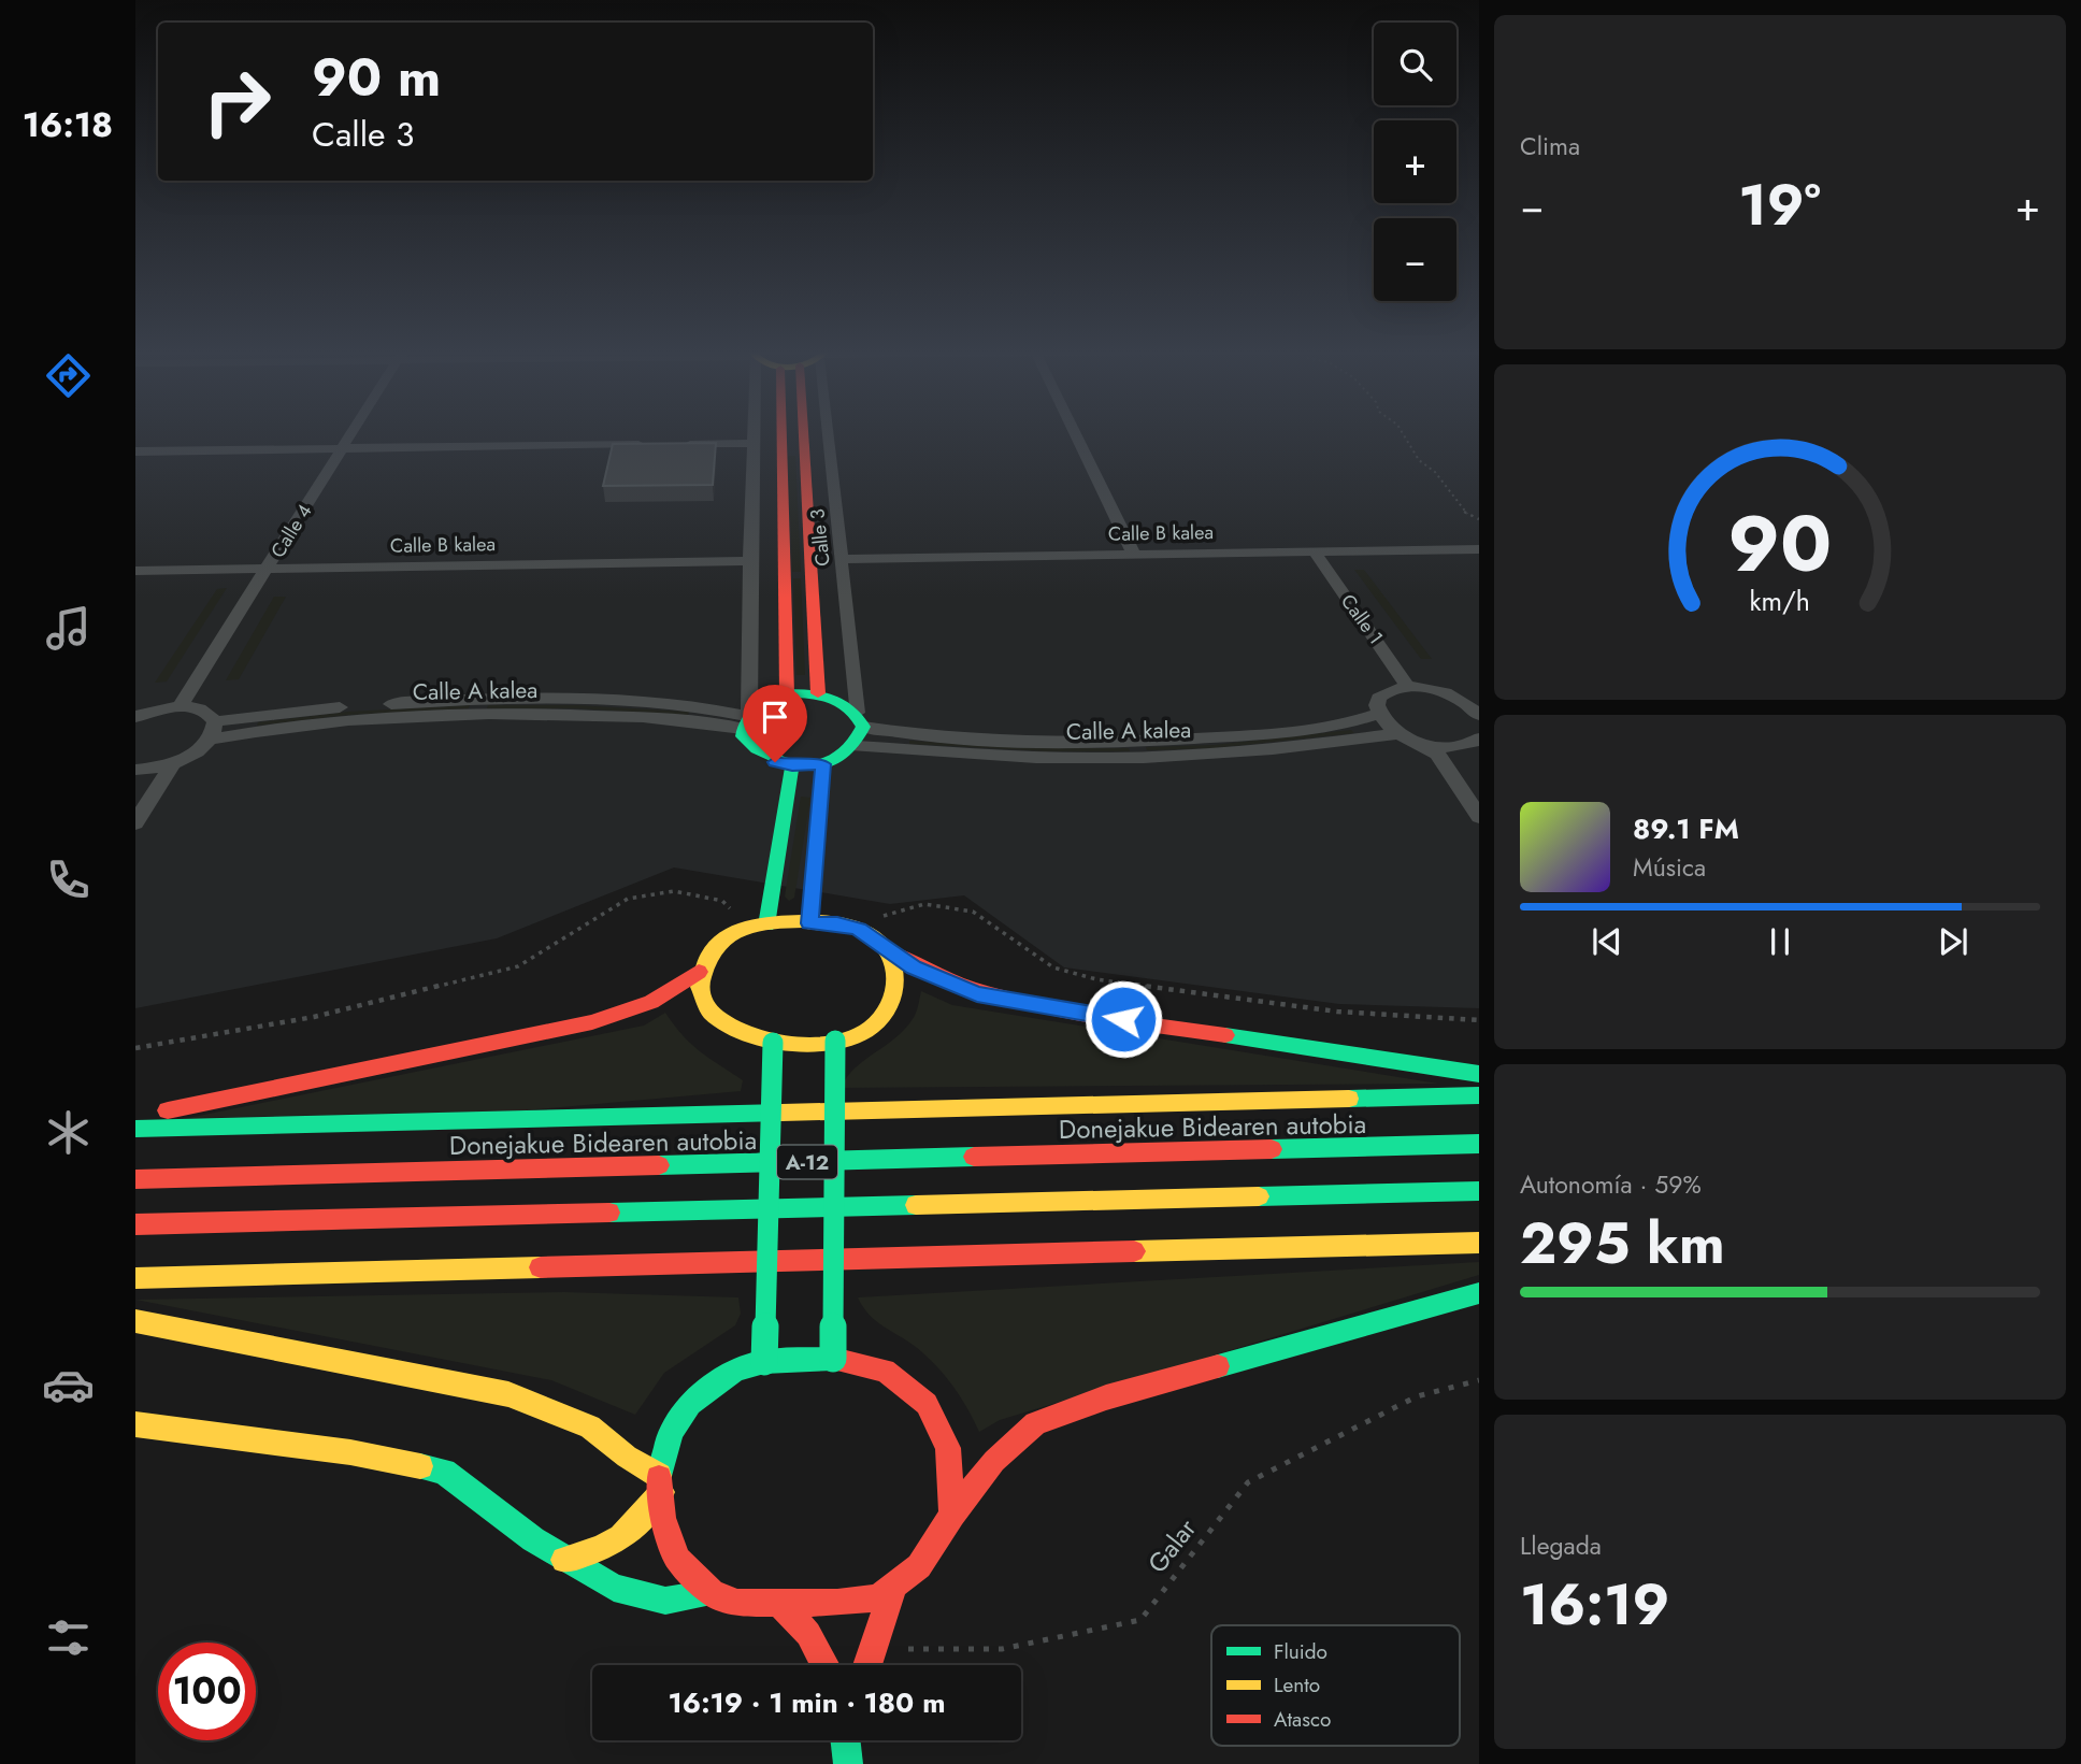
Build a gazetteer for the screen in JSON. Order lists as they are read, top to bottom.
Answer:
{
  "streets": {
    "main road": ["Calle 3", "Donejakue Bidearen autobia", "A-12"],
    "street": [
      "Calle 4",
      "Calle B kalea",
      "Calle 1",
      "Calle A kalea"
    ],
    "path": ["Galar"]
  },
  "crossings": [
    ["Calle 4", "Calle B kalea"],
    ["Calle B kalea", "Calle 3"],
    ["Calle B kalea", "Calle 1"],
    ["Calle 3", "Calle A kalea"]
  ],
  "legend": ["Fluido", "Lento", "Atasco"],
  "page": {
    "tabs": "16:18",
    "tile": [
      "Clima",
      ["Autonomía · 59%", "295 km"],
      ["Llegada", "16:19"]
    ],
    "map_buttons": ["+", "−"],
    "turn": ["90 m", "Calle 3"],
    "heat": ["−", "19°", "+"],
    "song": ["89.1 FM", "Música"],
    "limit": "100",
    "trip": "16:19 · 1 min · 180 m",
    "gauge": ["90", "km/h"]
  }
}
